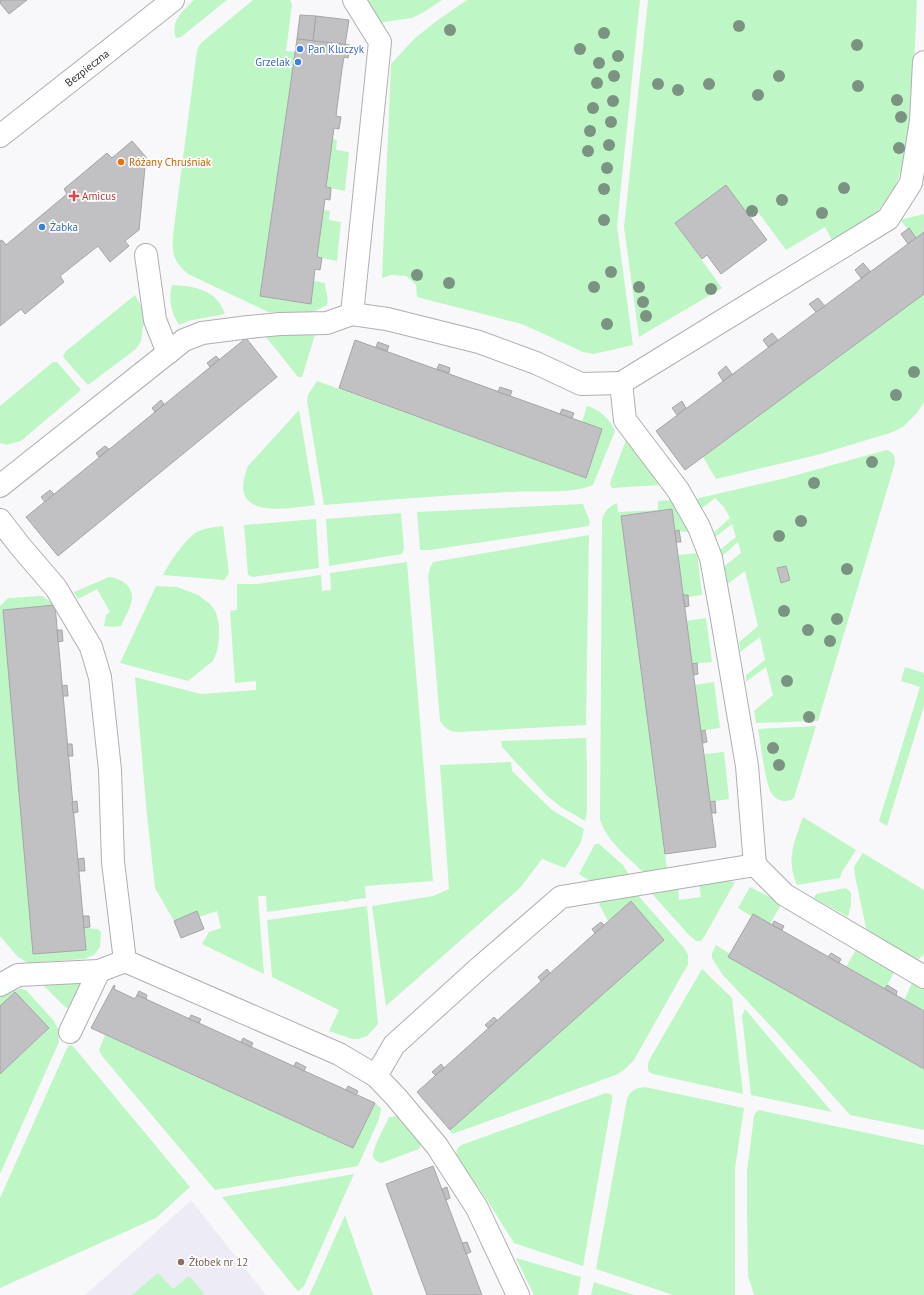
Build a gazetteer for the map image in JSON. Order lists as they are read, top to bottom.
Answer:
{
  "streets": {
    "street": ["Bezpieczna"]
  },
  "places": {
    "other": [
      "Pan Kluczyk",
      "Grzelak",
      "Różany Chruśniak",
      "Żabka",
      "Żłobek nr 12"
    ],
    "health": ["Amicus"]
  }
}
